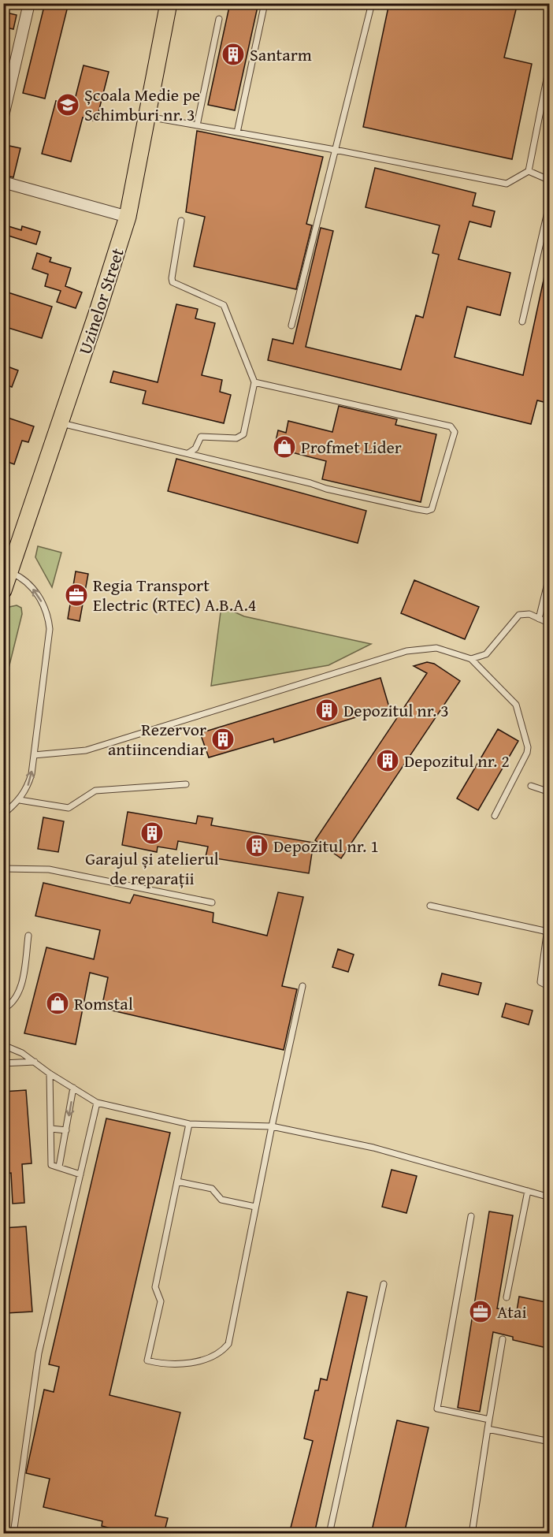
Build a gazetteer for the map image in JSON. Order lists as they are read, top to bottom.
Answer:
{
  "streets": {
    "main road": ["Uzinelor Street"]
  },
  "places": {
    "building": [
      "Santarm",
      "Depozitul nr. 3",
      "Rezervor antiincendiar",
      "Depozitul nr. 2",
      "Garajul și atelierul de reparații",
      "Depozitul nr. 1"
    ],
    "school or university": ["Școala Medie pe Schimburi nr. 3"],
    "shop": ["Profmet Lider", "Romstal"],
    "office": ["Regia Transport Electric (RTEC) A.B.A.4", "Atai"]
  }
}
